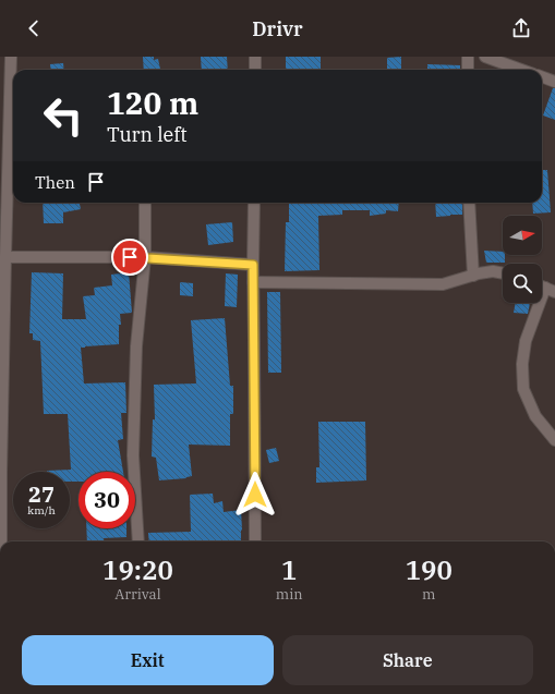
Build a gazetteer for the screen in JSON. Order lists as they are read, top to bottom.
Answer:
{
  "north": "right",
  "page": {
    "header": "Drivr",
    "turn": ["120 m", "Turn left"],
    "then": "Then",
    "speed": "27 km/h",
    "limit": "30",
    "eta": [
      "19:20",
      "Arrival",
      "1",
      "min",
      "190",
      "m"
    ],
    "buttons": ["Exit", "Share"]
  }
}
